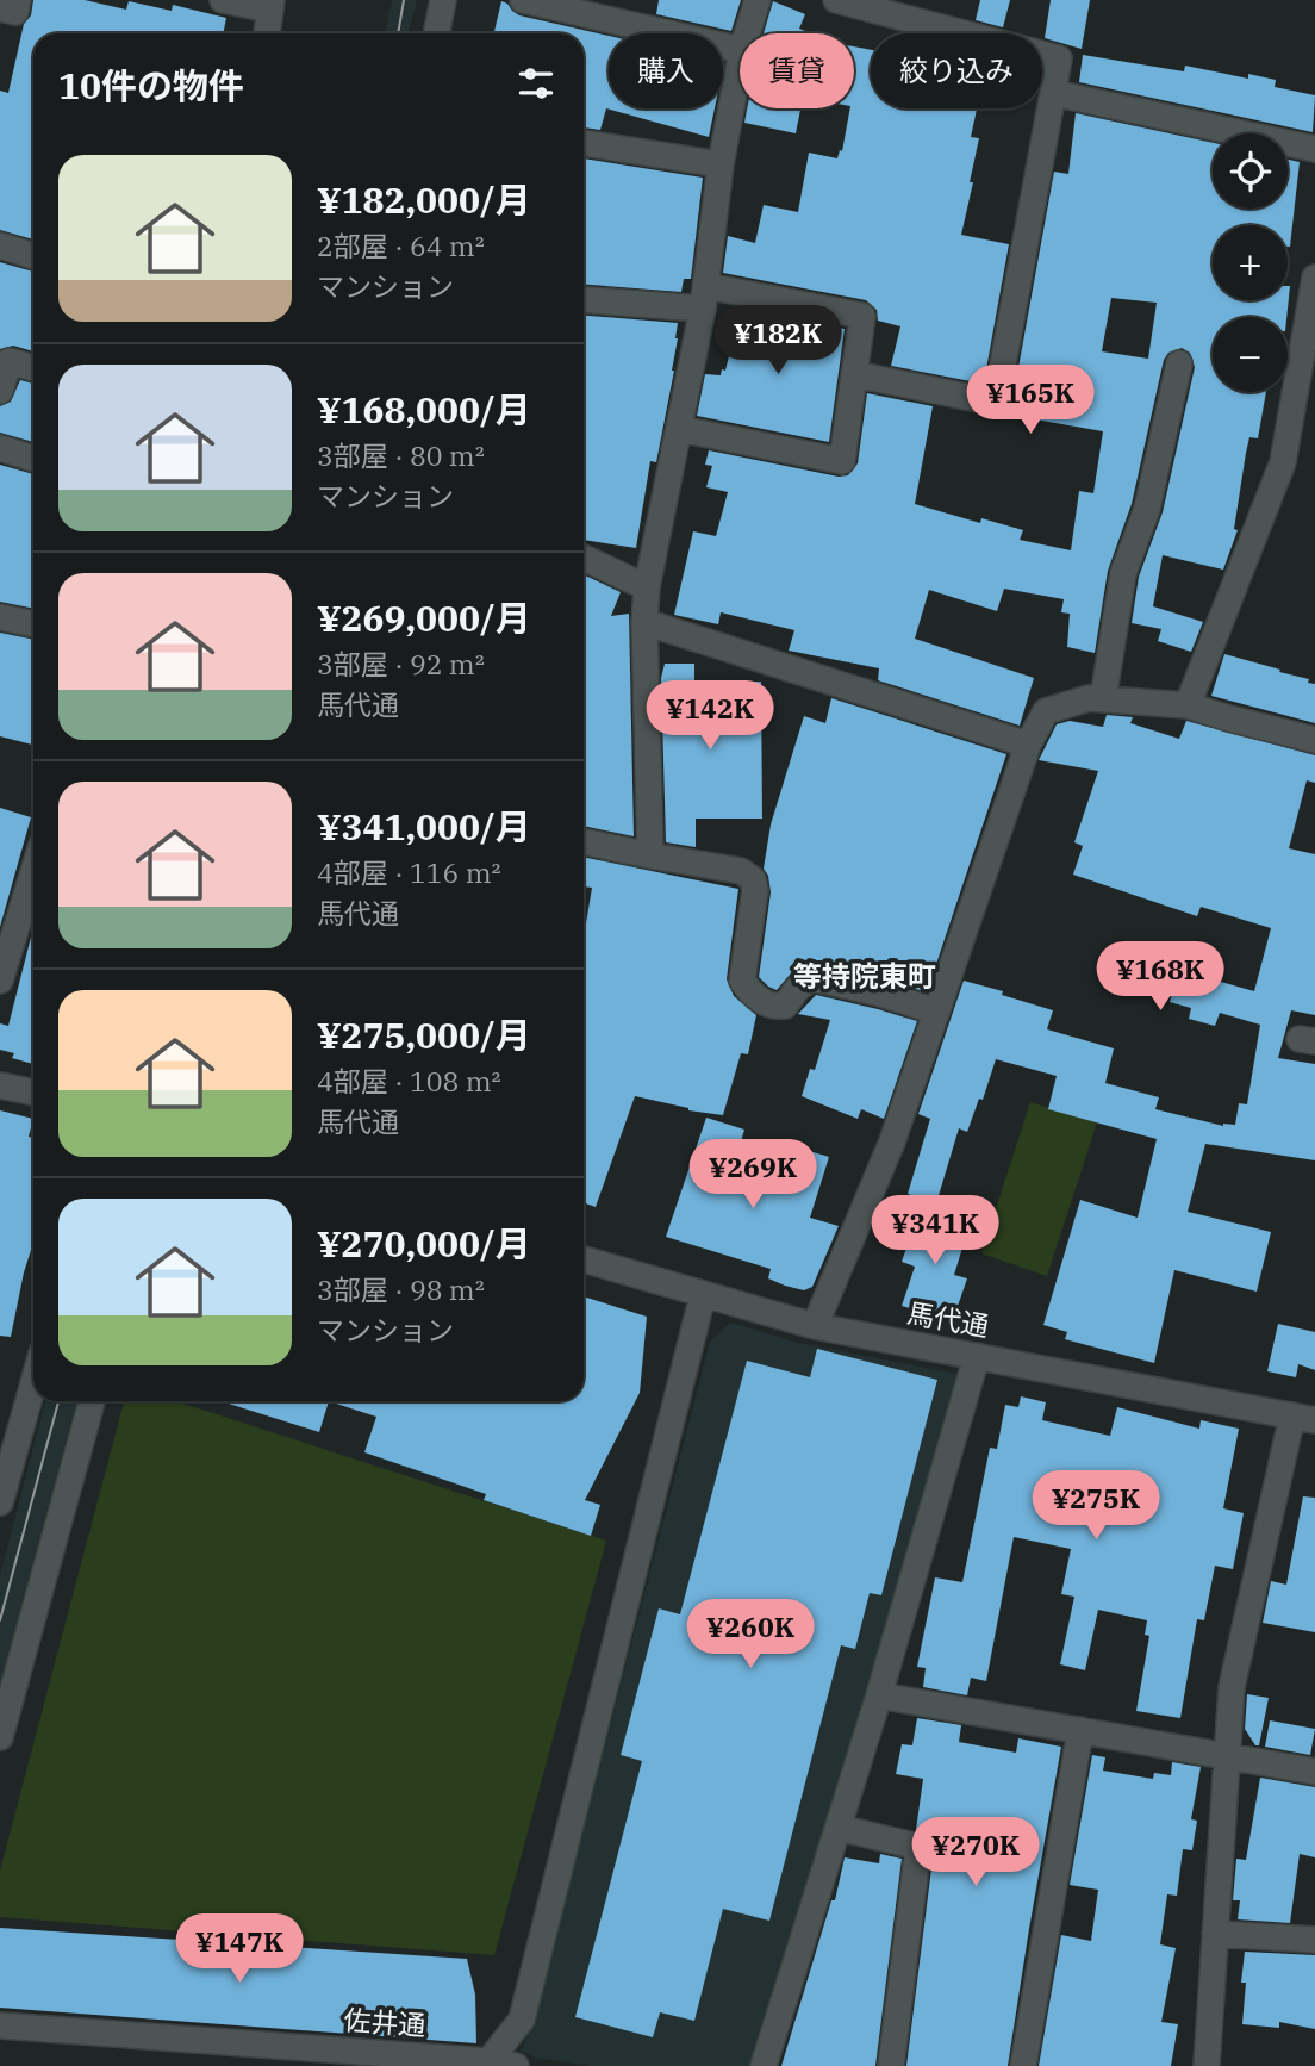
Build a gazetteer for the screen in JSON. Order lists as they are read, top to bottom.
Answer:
{
  "streets": {
    "street": ["馬代通", "佐井通"]
  },
  "districts": ["等持院東町"],
  "page": {
    "chip": ["購入", "賃貸", "絞り込み"],
    "heading": "10件の物件",
    "map_buttons": ["+", "−"],
    "list": [
      {
        "name": "¥182,000/月",
        "note": "2部屋 · 64 m² · マンション"
      },
      {
        "name": "¥168,000/月",
        "note": "3部屋 · 80 m² · マンション"
      },
      {
        "name": "¥269,000/月",
        "note": "3部屋 · 92 m² · 馬代通"
      },
      {
        "name": "¥341,000/月",
        "note": "4部屋 · 116 m² · 馬代通"
      },
      {
        "name": "¥275,000/月",
        "note": "4部屋 · 108 m² · 馬代通"
      },
      {
        "name": "¥270,000/月",
        "note": "3部屋 · 98 m² · マンション"
      }
    ],
    "price": [
      "¥182K",
      "¥165K",
      "¥142K",
      "¥168K",
      "¥269K",
      "¥341K",
      "¥275K",
      "¥260K",
      "¥270K",
      "¥147K"
    ]
  }
}
